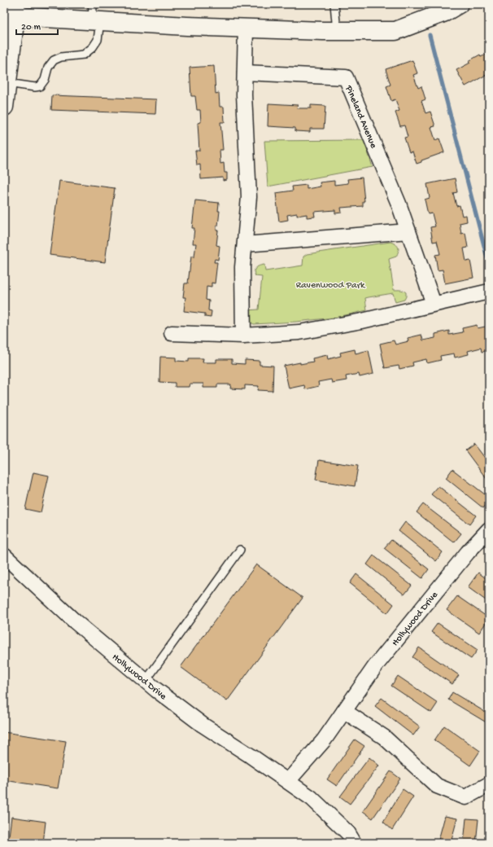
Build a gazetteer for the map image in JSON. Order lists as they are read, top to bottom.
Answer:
{
  "streets": {
    "street": ["Pineland Avenue", "Hollywood Drive"]
  },
  "parks": ["Ravenwood Park"],
  "scale_bar": "20 m"
}
